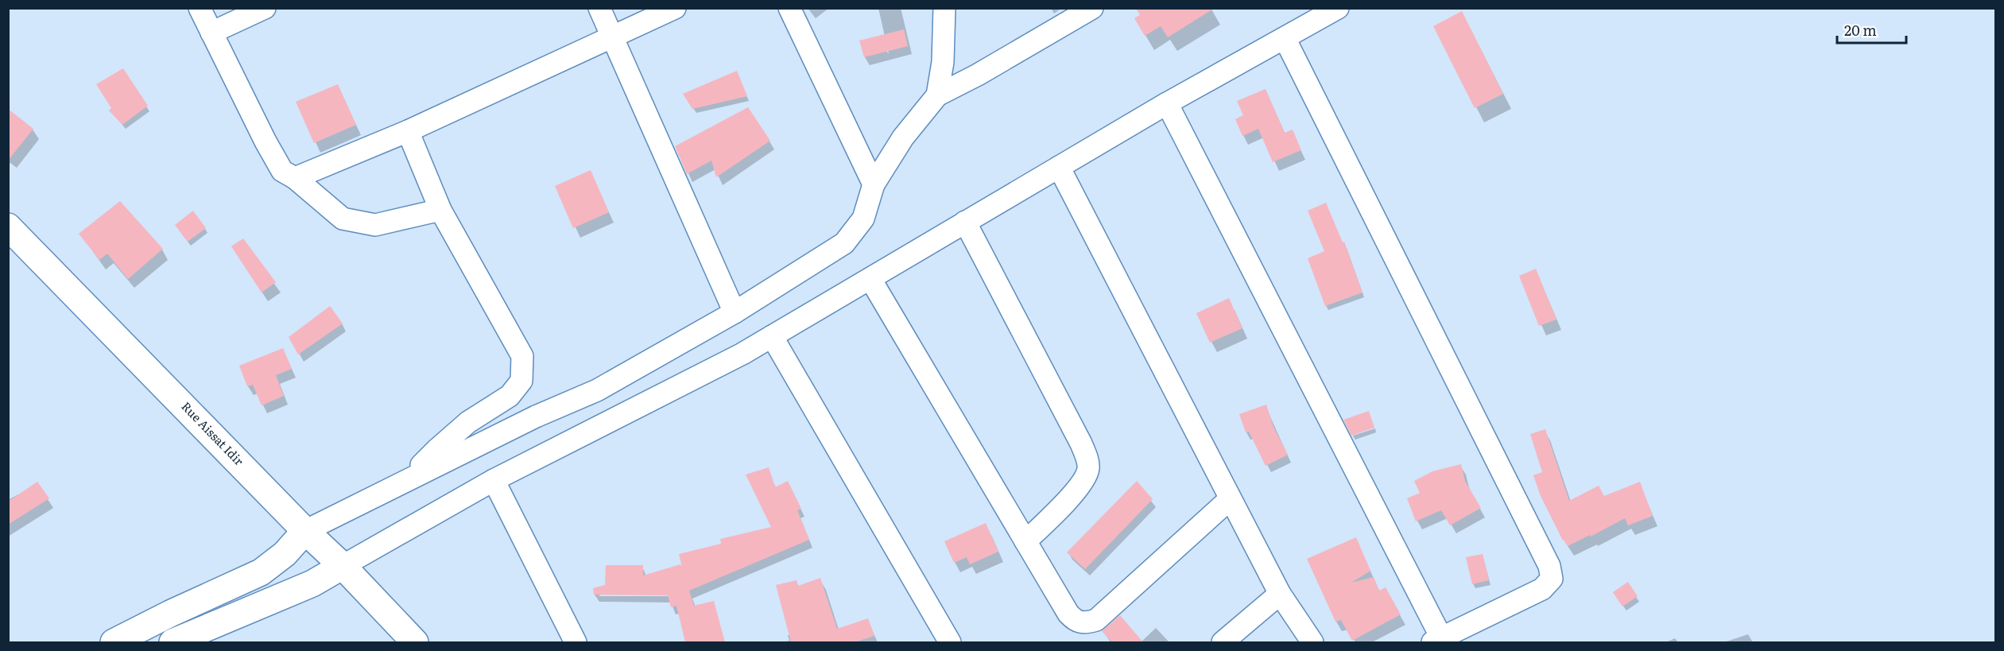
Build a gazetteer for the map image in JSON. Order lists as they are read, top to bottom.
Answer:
{
  "streets": {
    "street": ["Rue Aissat Idir"]
  },
  "scale_bar": "20 m"
}
